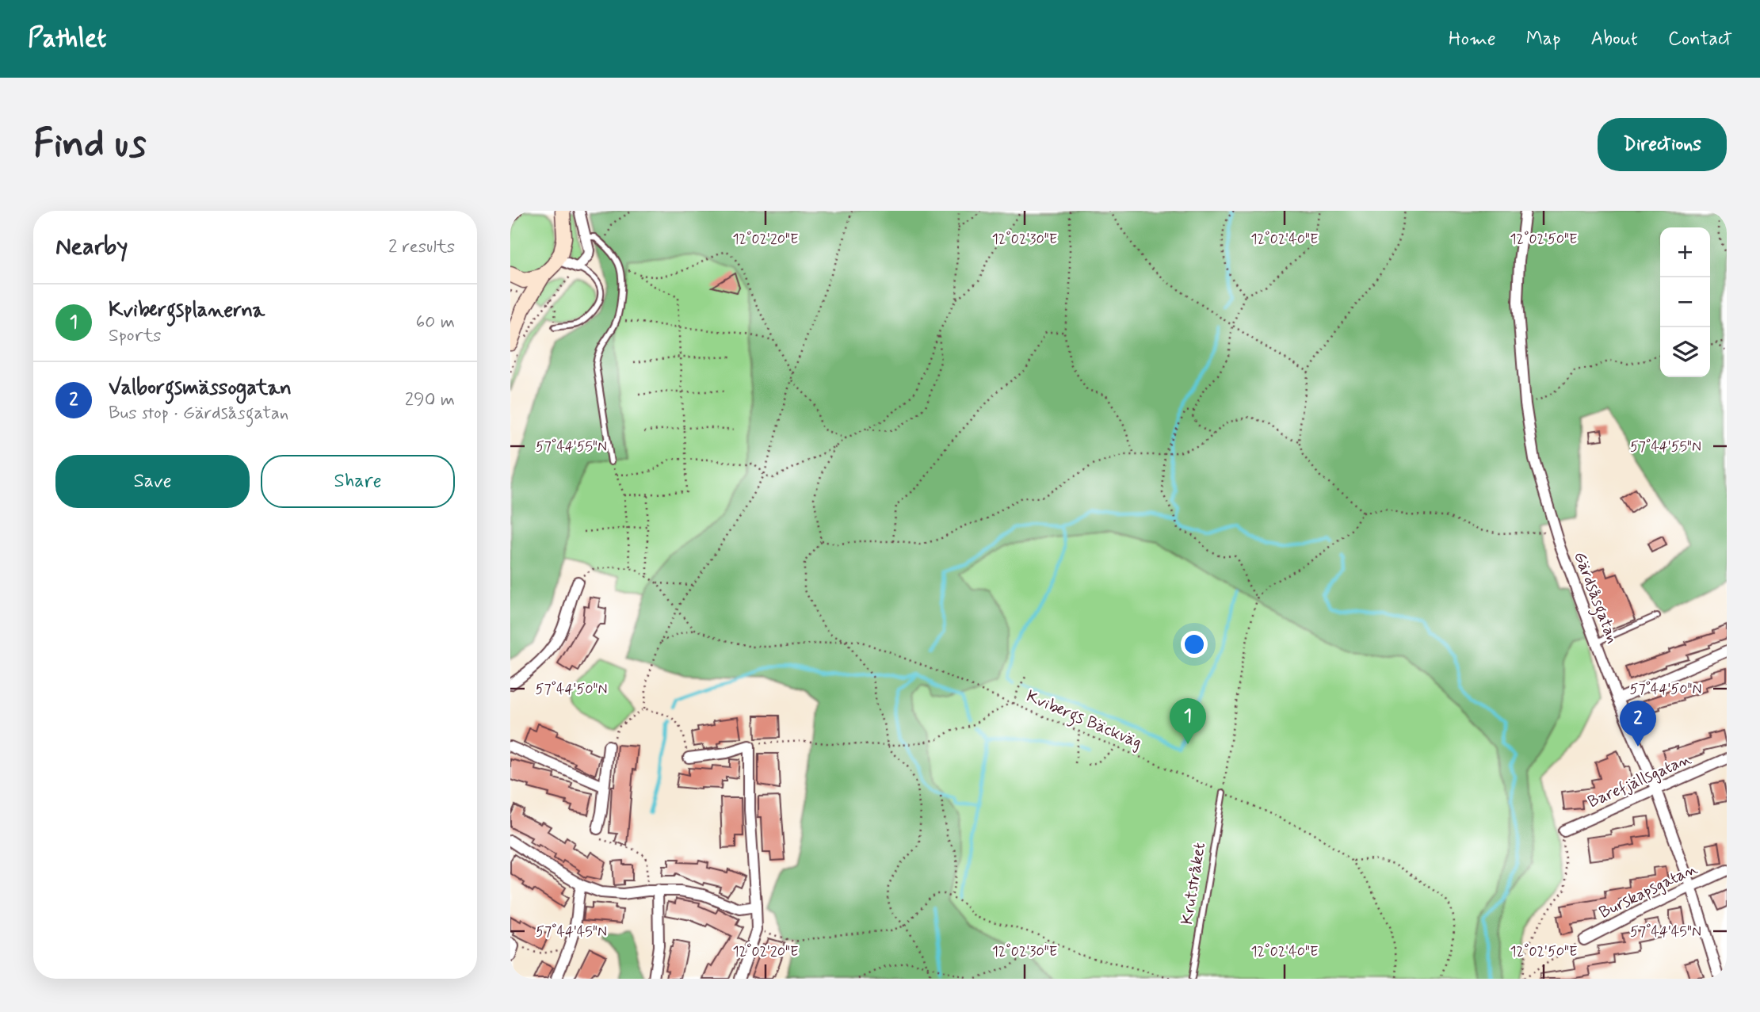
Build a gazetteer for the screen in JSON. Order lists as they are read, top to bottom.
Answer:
{
  "streets": {
    "street": ["Gärdsåsgatan", "Barefjällsgatan", "Burskapsgatan"],
    "lane": ["Krutstråket"],
    "path": ["Kvibergs Bäckväg"]
  },
  "crossings": [
    ["Gärdsåsgatan", "Barefjällsgatan"],
    ["Gärdsåsgatan", "Burskapsgatan"],
    ["Kvibergs Bäckväg", "Krutstråket"]
  ],
  "page": {
    "header": "Pathlet",
    "nav": [
      "Home",
      "Map",
      "About",
      "Contact"
    ],
    "buttons": [
      "Directions",
      ["Save", "Share"]
    ],
    "title": "Find us",
    "heading": ["Nearby", "2 results"],
    "map_buttons": ["+", "−"],
    "list": [
      {
        "mark": "1",
        "name": "Kvibergsplanerna",
        "note": "Sports",
        "value": "60 m"
      },
      {
        "mark": "2",
        "name": "Valborgsmässogatan",
        "note": "Bus stop · Gärdsåsgatan",
        "value": "290 m"
      }
    ],
    "pins": ["1", "2"]
  },
  "coordinates": [
    "12°02'20\"E",
    "12°02'30\"E",
    "12°02'40\"E",
    "12°02'50\"E",
    "57°44'55\"N",
    "57°44'50\"N",
    "57°44'45\"N"
  ]
}
